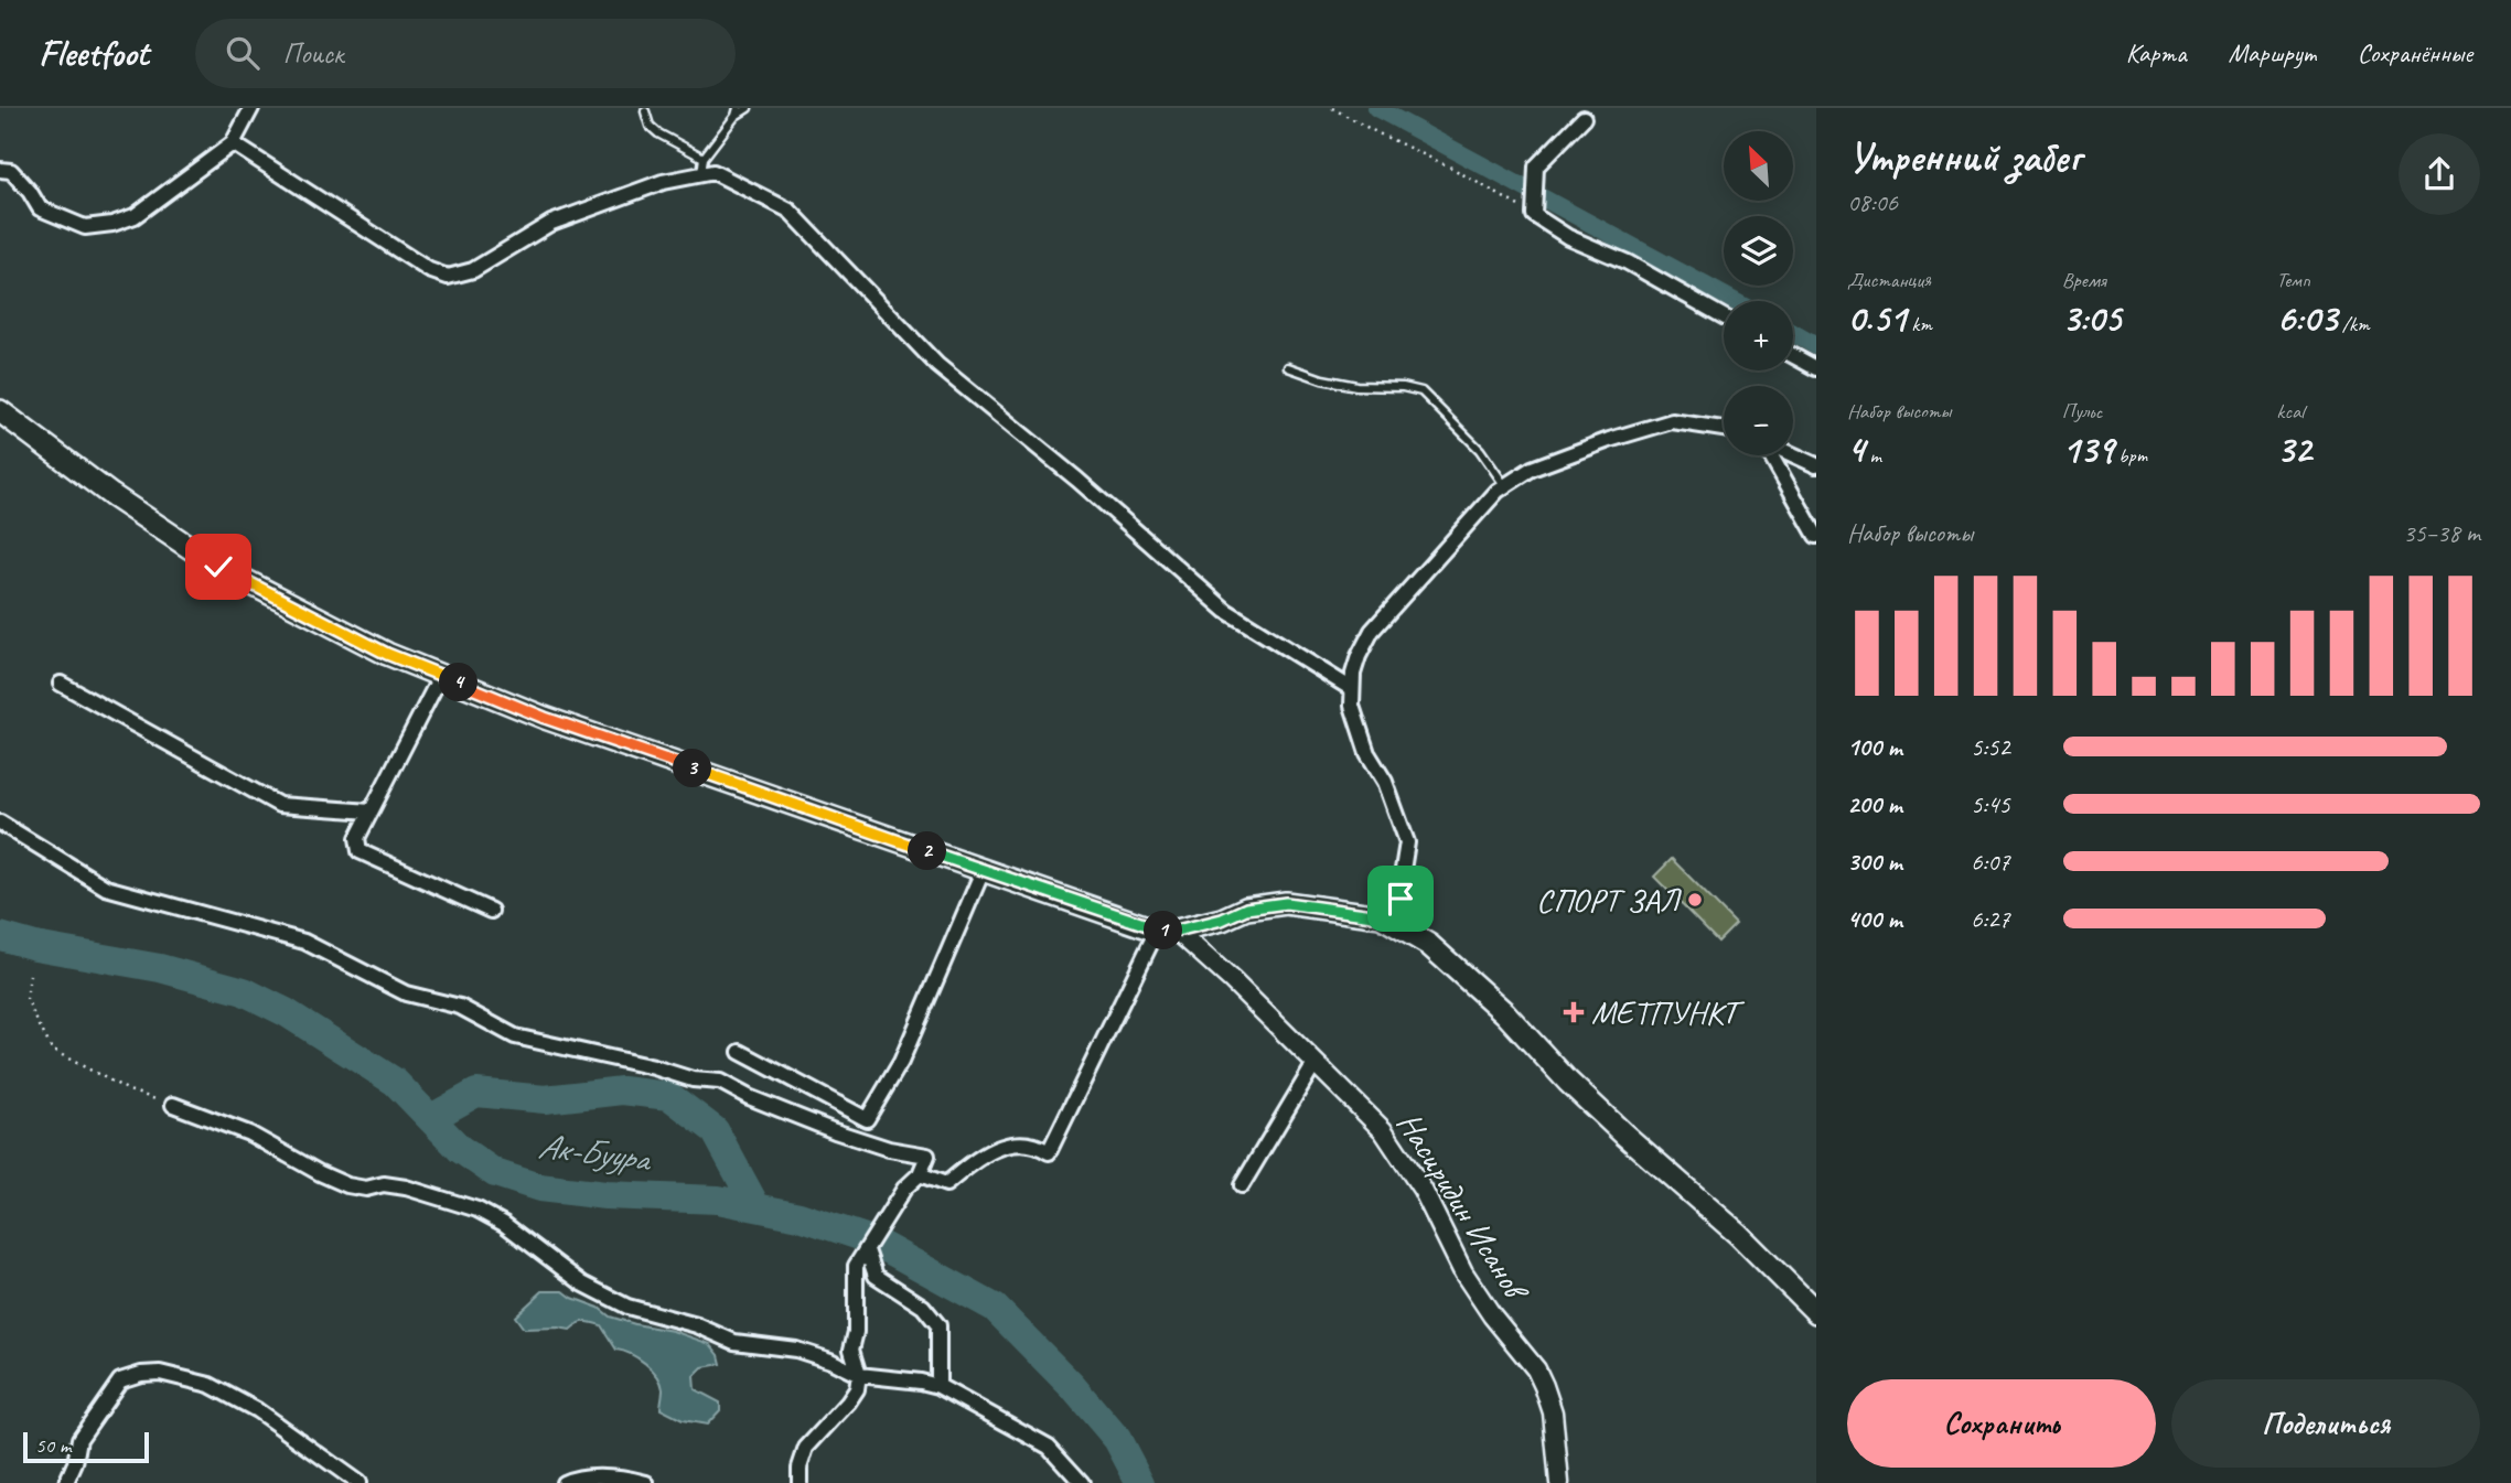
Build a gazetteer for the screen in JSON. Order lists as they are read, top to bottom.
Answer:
{
  "streets": {
    "street": ["Насиридин Исанов"]
  },
  "water": ["Ак-Буура"],
  "places": {
    "other": ["СПОРТ ЗАЛ"],
    "health": ["МЕТПУНКТ"]
  },
  "scale_bar": "50 m",
  "north": "top left",
  "page": {
    "header": "Fleetfoot",
    "search": "Поиск",
    "nav": ["Карта", "Маршрут", "Сохранённые"],
    "heading": ["Утренний забег", "08:06"],
    "map_buttons": ["+", "−"],
    "stats": [
      ["Дистанция", "0.51 km"],
      ["Время", "3:05"],
      ["Темп", "6:03 /km"],
      ["Набор высоты", "4 m"],
      ["Пульс", "139 bpm"],
      ["kcal", "32"]
    ],
    "chart": ["Набор высоты", "35–38 m"],
    "pins": [
      "4",
      "3",
      "2",
      "1"
    ],
    "list": [
      {
        "name": "100 m",
        "note": "5:52"
      },
      {
        "name": "200 m",
        "note": "5:45"
      },
      {
        "name": "300 m",
        "note": "6:07"
      },
      {
        "name": "400 m",
        "note": "6:27"
      }
    ],
    "buttons": ["Сохранить", "Поделиться"],
    "scale": "50 m"
  }
}
